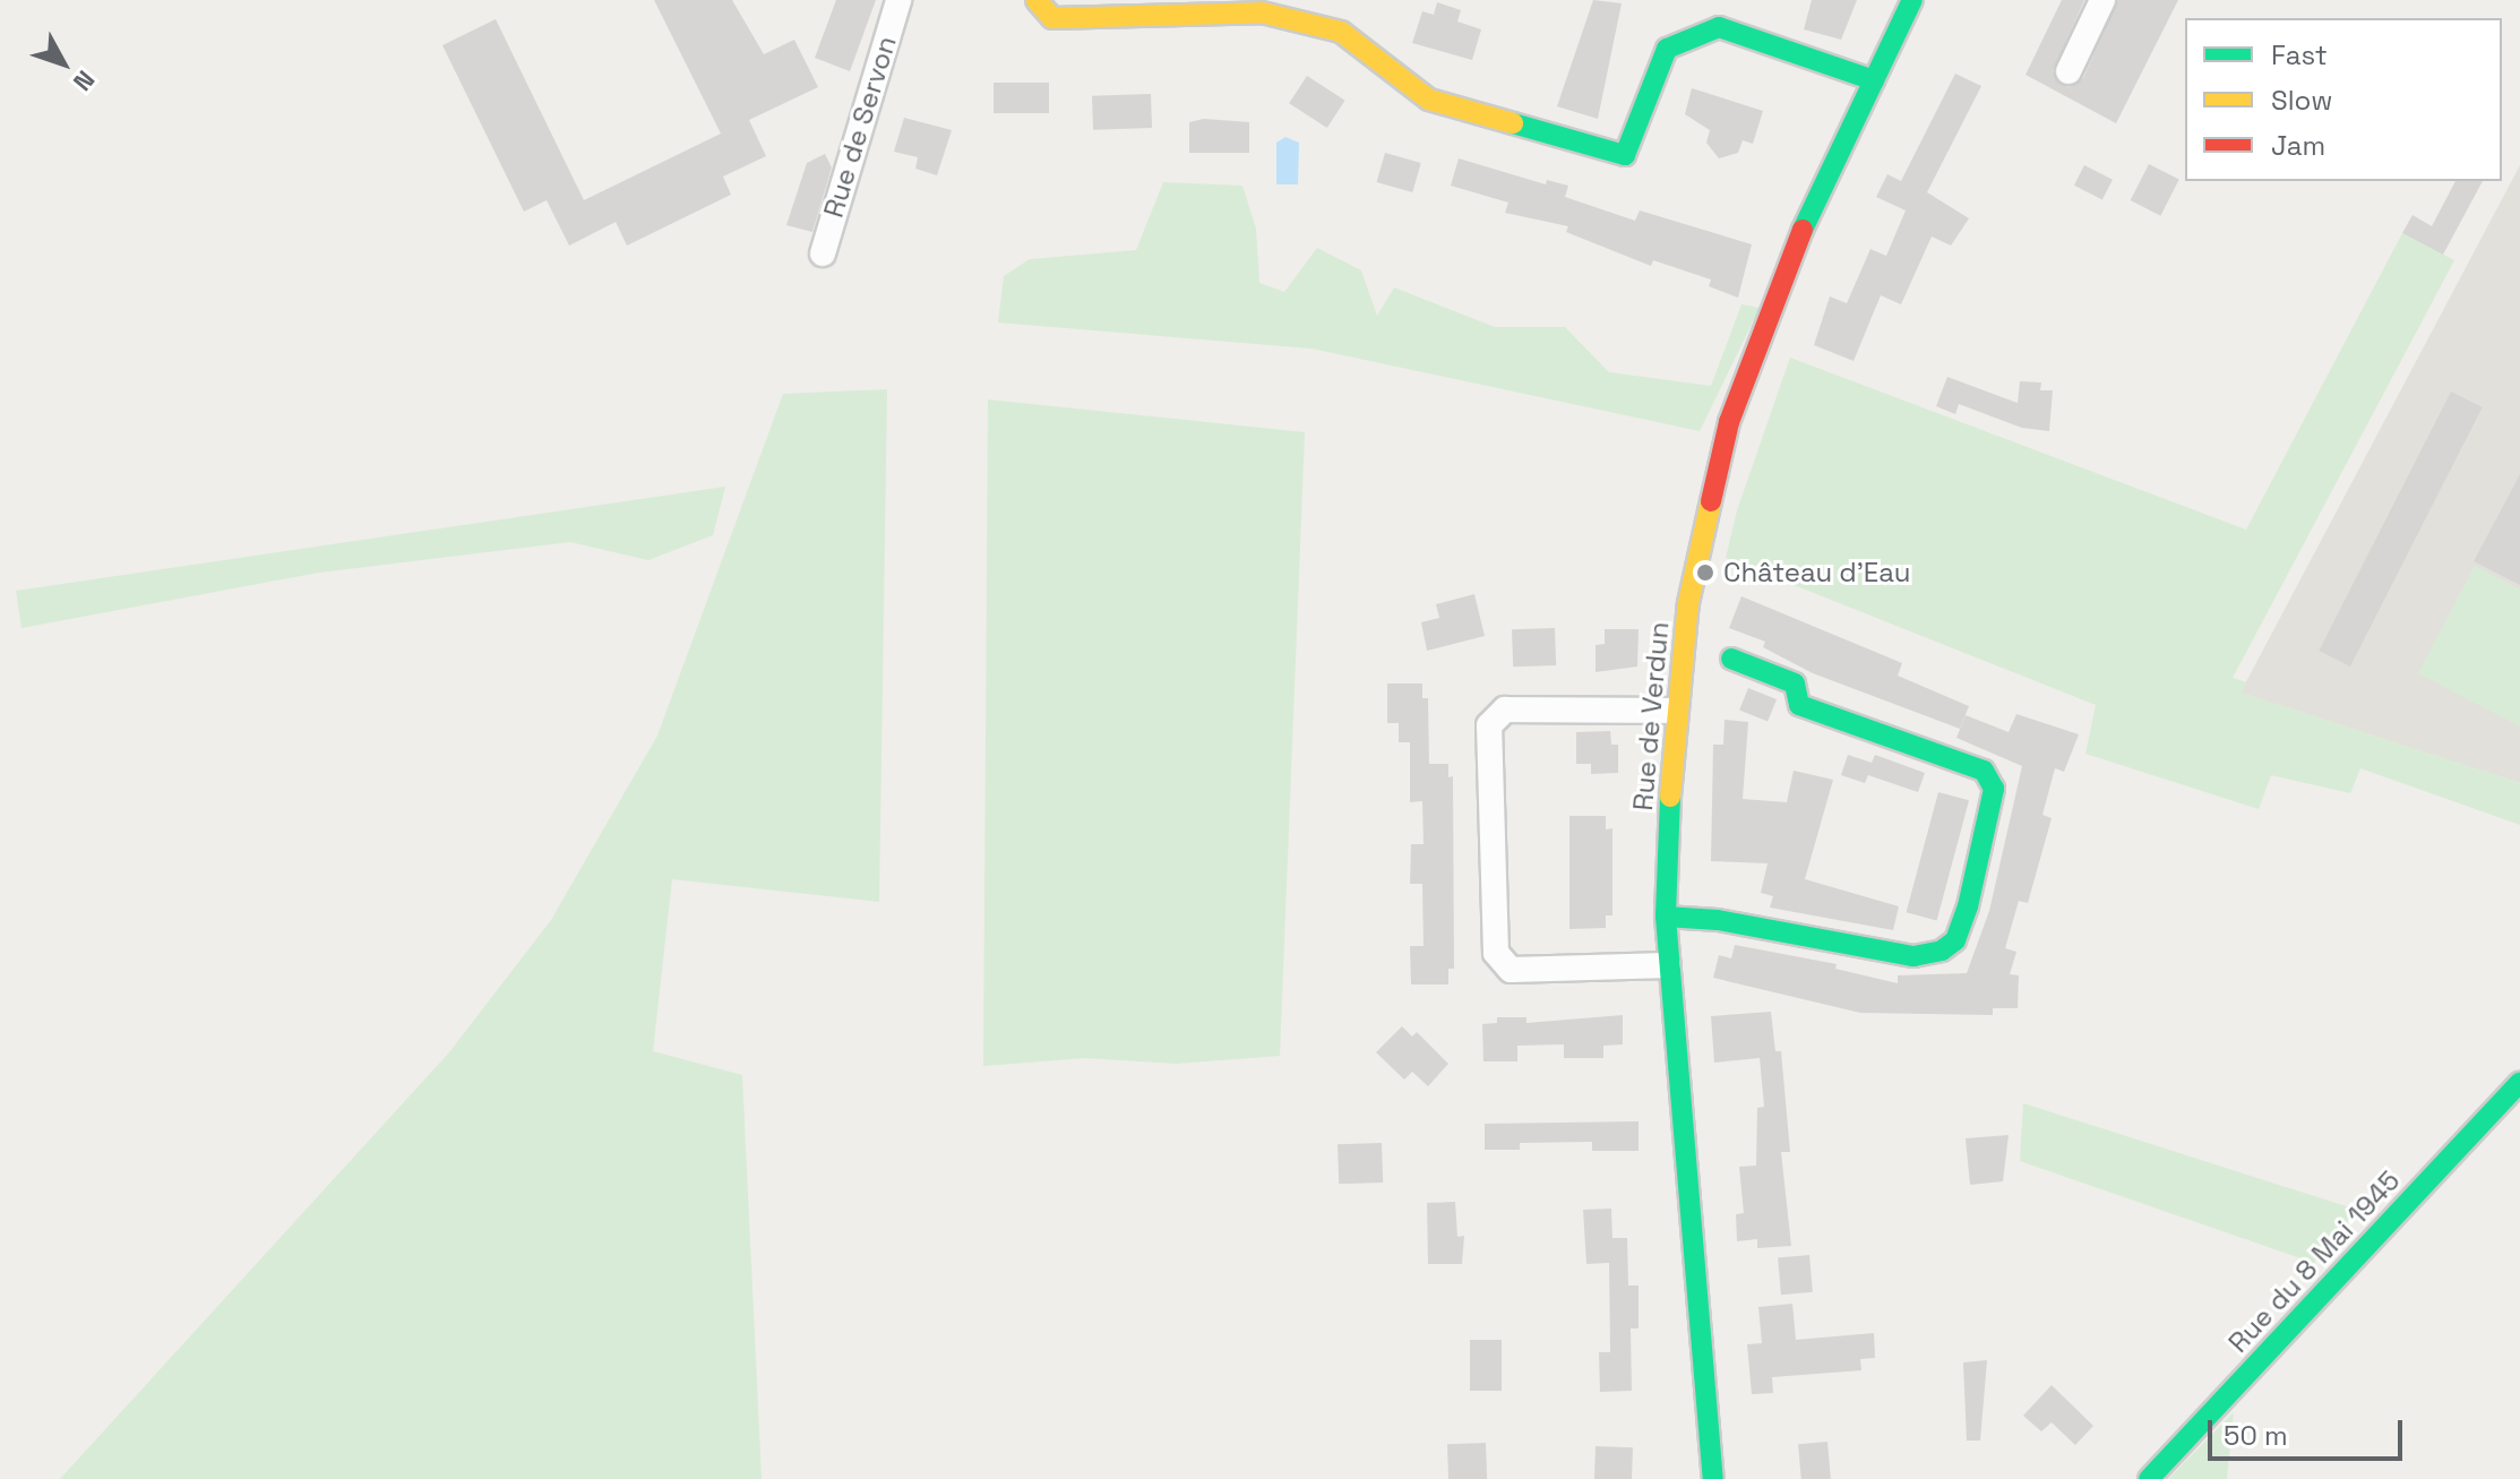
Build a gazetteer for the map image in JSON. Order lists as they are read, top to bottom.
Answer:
{
  "streets": {
    "street": ["Rue de Servon", "Rue de Verdun", "Rue du 8 Mai 1945"]
  },
  "places": ["Château d'Eau"],
  "legend": ["Fast", "Slow", "Jam"],
  "scale_bar": "50 m",
  "north": "bottom right"
}
